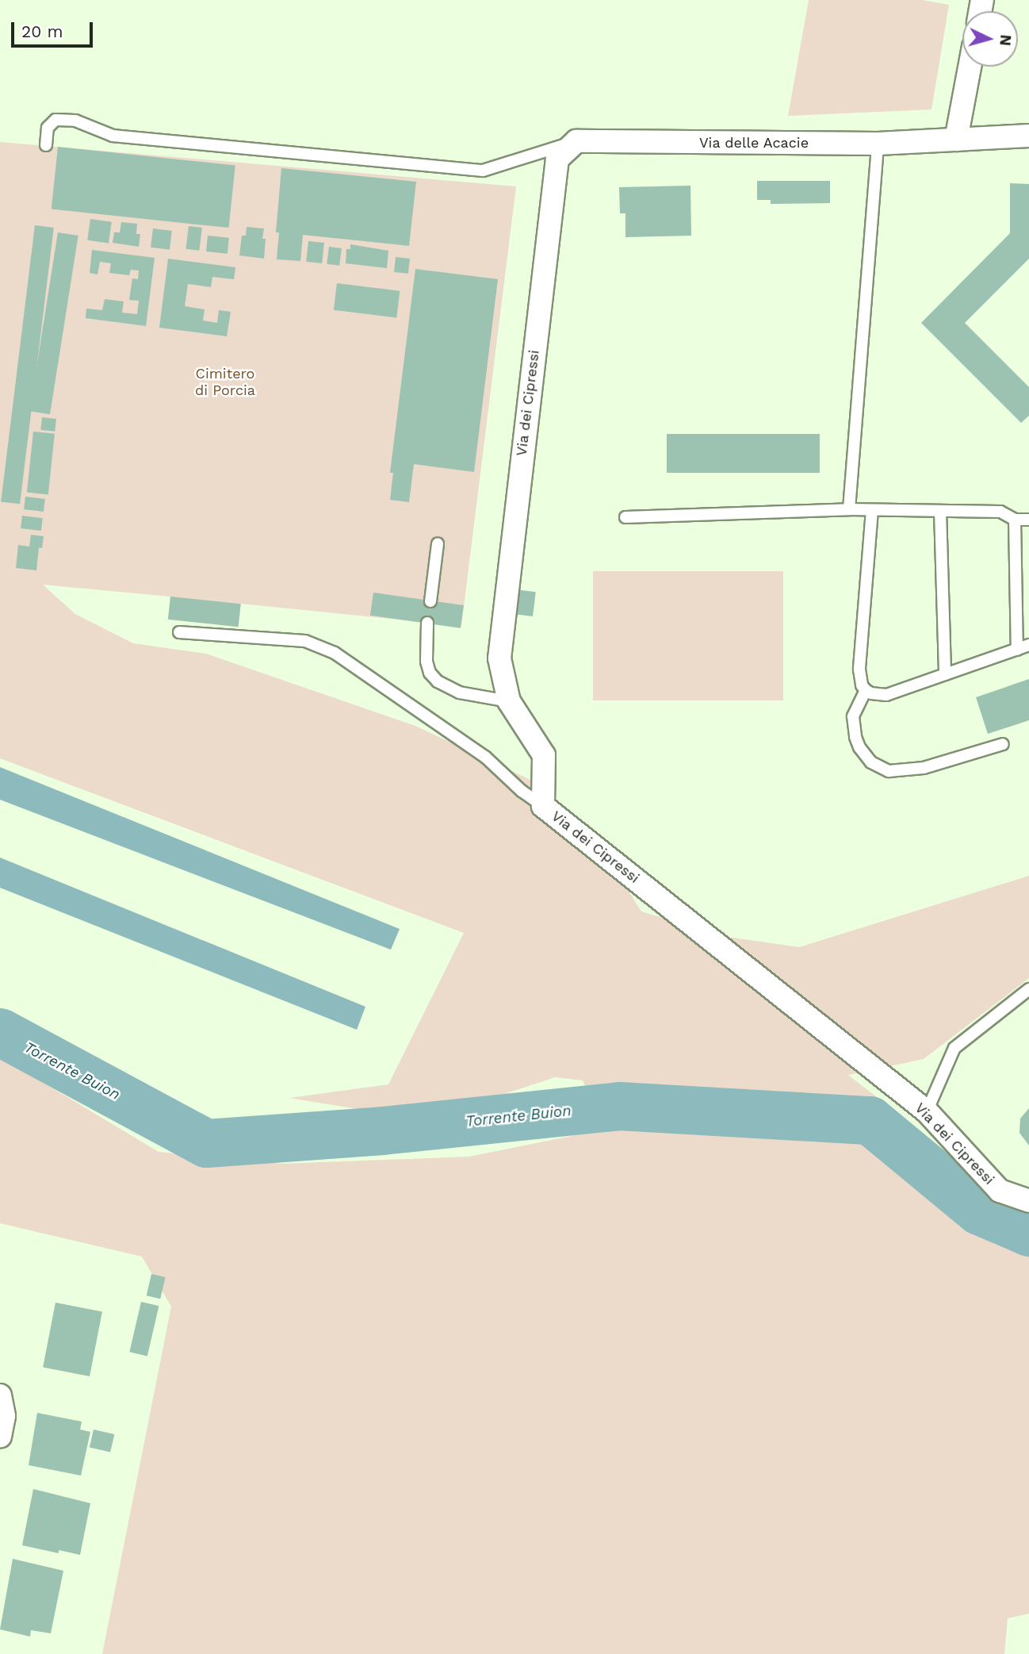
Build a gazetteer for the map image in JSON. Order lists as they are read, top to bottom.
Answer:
{
  "streets": {
    "street": ["Via delle Acacie", "Via dei Cipressi"]
  },
  "crossings": [
    ["Via delle Acacie", "Via dei Cipressi"]
  ],
  "water": ["Torrente Buion"],
  "parks": ["Cimitero di Porcia"],
  "scale_bar": "20 m",
  "north": "right"
}
